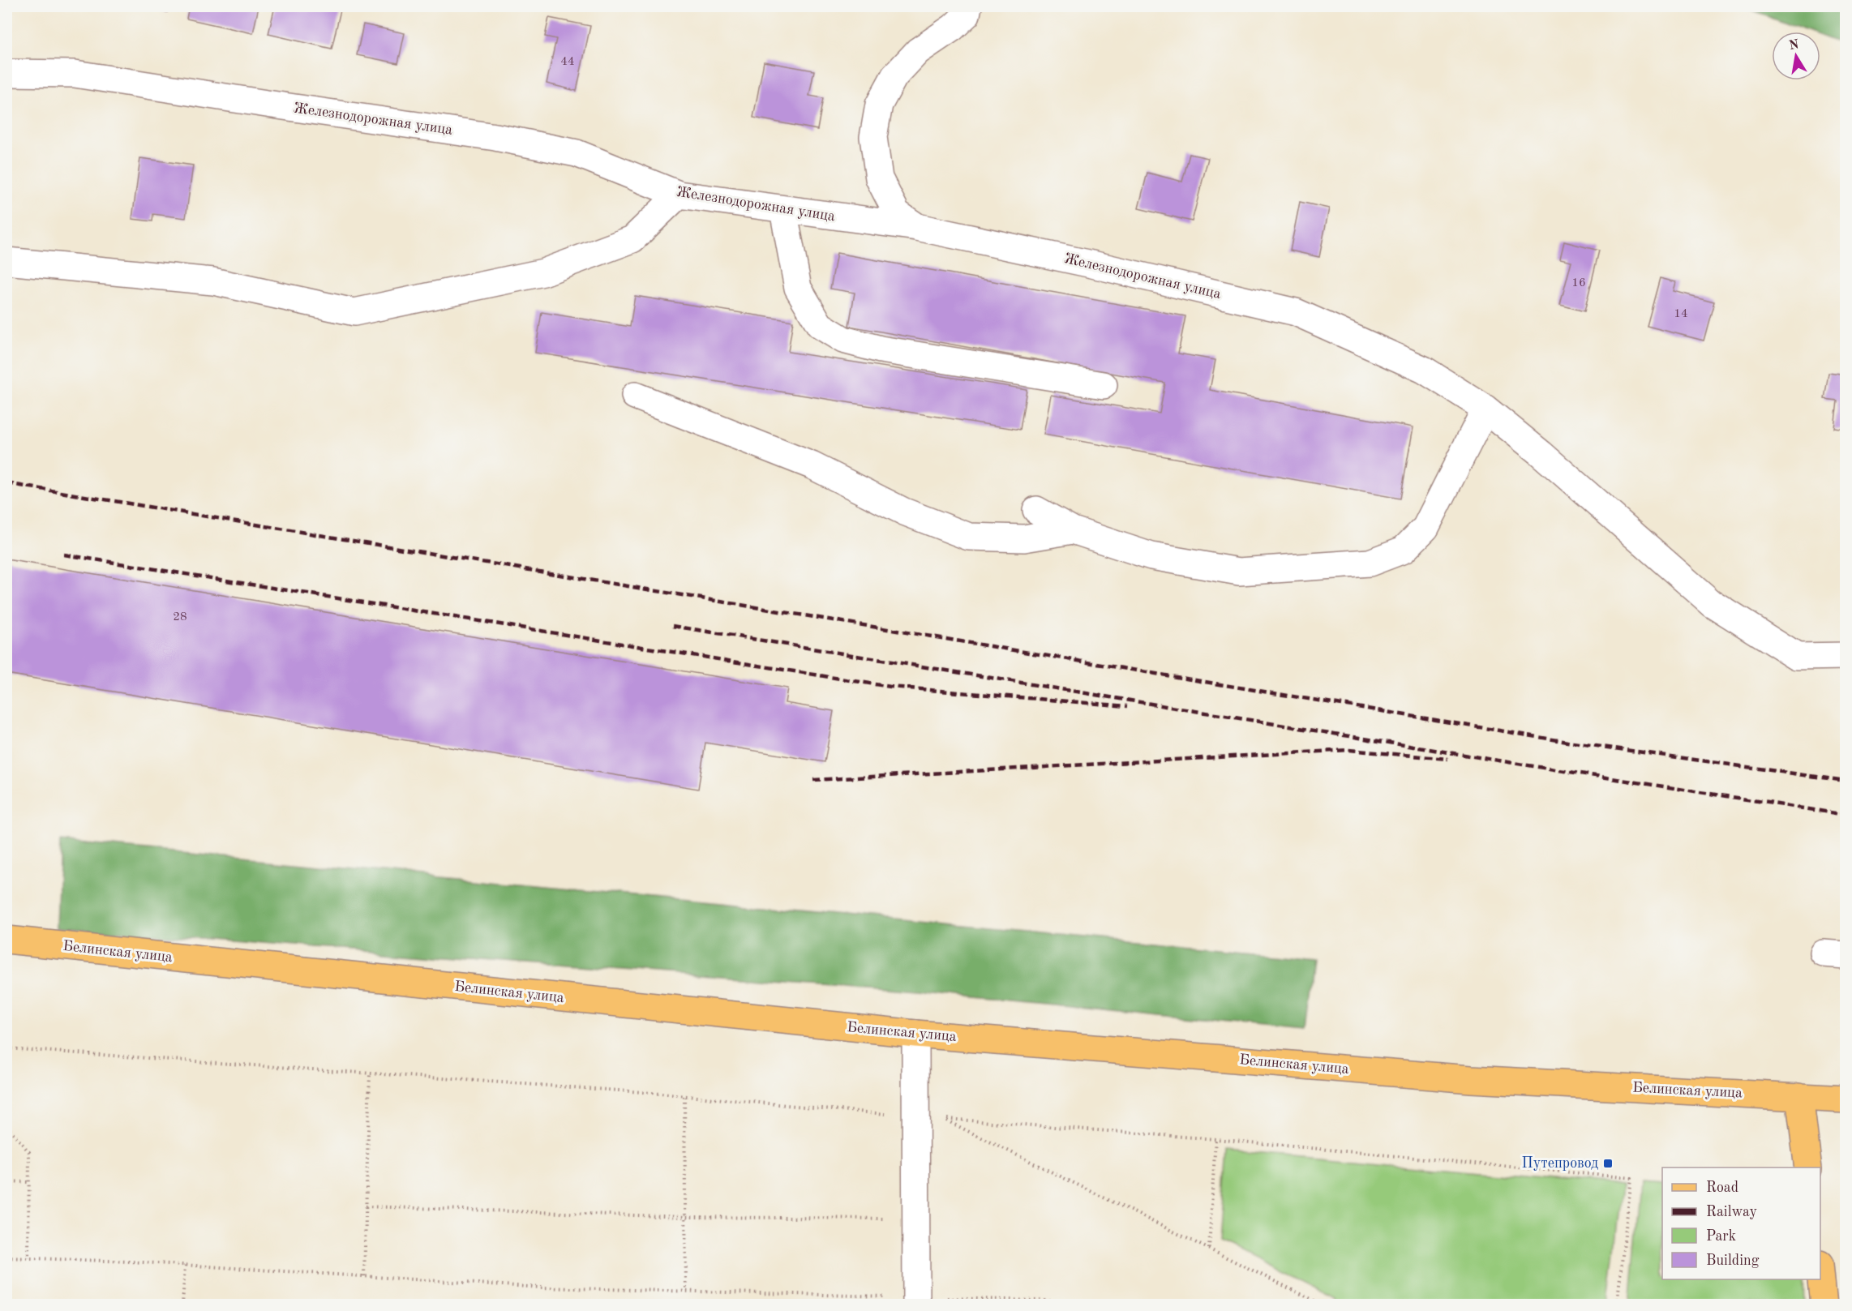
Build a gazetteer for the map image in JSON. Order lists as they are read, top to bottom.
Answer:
{
  "streets": {
    "main road": ["Белинская улица"],
    "street": ["Железнодорожная улица"]
  },
  "places": {
    "transit": ["Путепровод"]
  },
  "house_numbers": [
    "44",
    "16",
    "14",
    "28"
  ],
  "legend": [
    "Road",
    "Railway",
    "Park",
    "Building"
  ],
  "north": "top"
}
